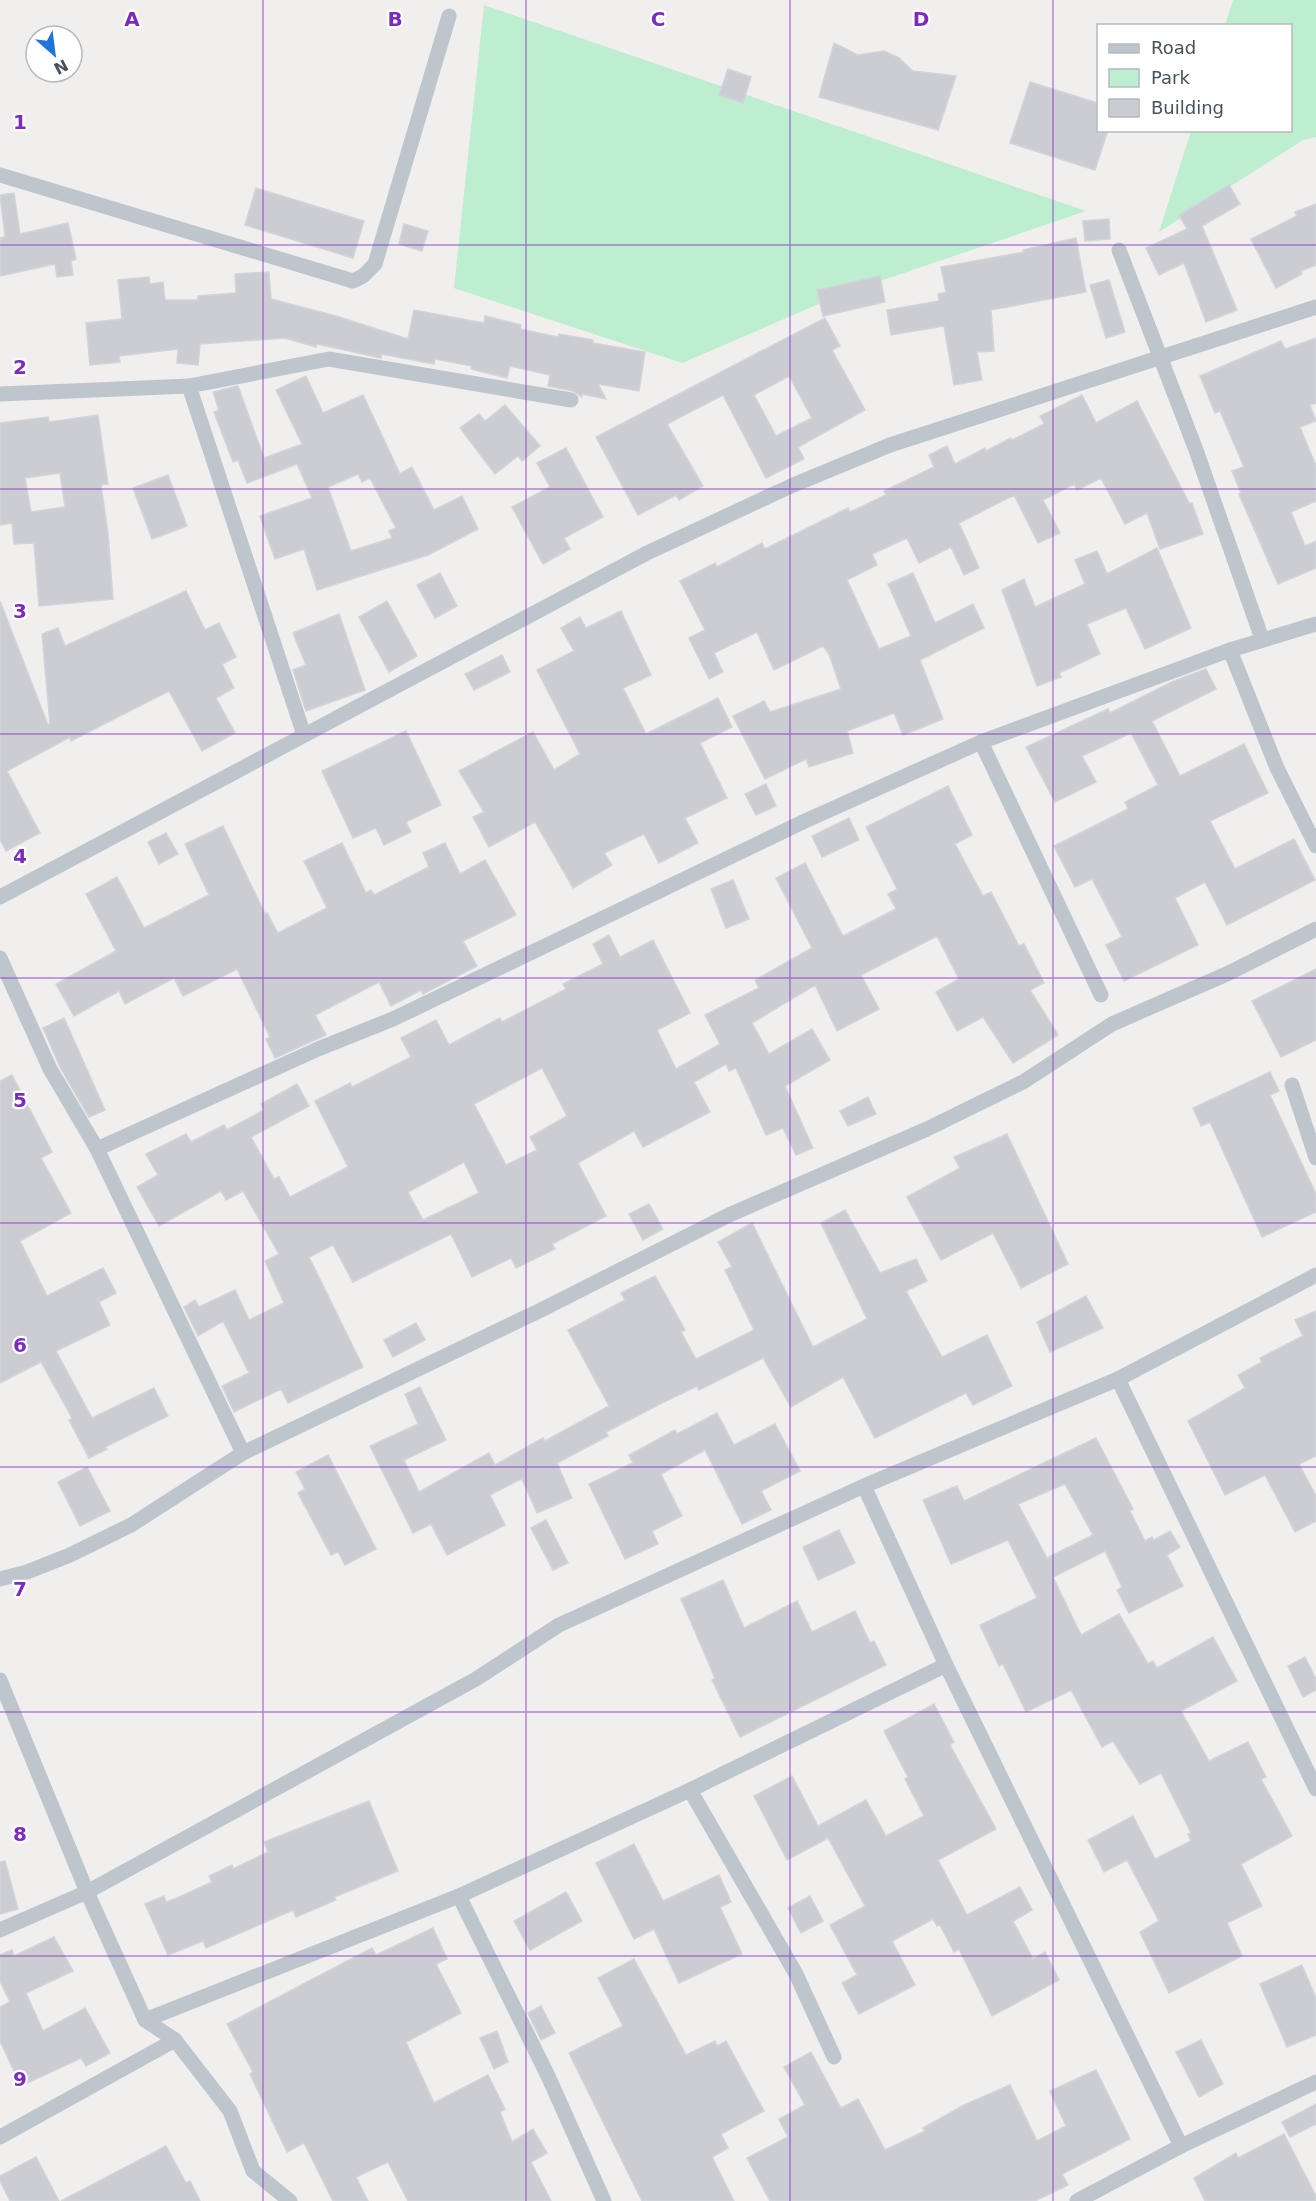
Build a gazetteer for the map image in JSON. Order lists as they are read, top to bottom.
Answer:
{
  "legend": ["Road", "Park", "Building"],
  "north": "bottom right",
  "grid": {
    "columns": [
      "A",
      "B",
      "C",
      "D"
    ],
    "rows": [
      "1",
      "2",
      "3",
      "4",
      "5",
      "6",
      "7",
      "8",
      "9"
    ]
  }
}
